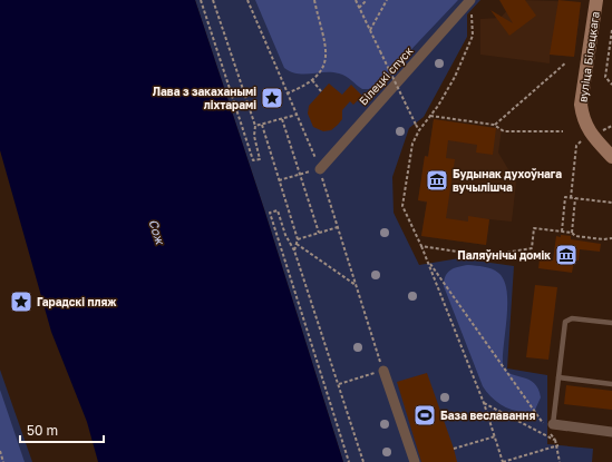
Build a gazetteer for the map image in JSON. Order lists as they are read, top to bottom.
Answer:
{
  "streets": {
    "street": ["вуліца Білецкага", "Білецкі спуск"]
  },
  "water": ["Сож"],
  "places": {
    "place": ["Лава з закаханымі ліхтарамі", "Гарадскі пляж"],
    "museum": ["Будынак духоўнага вучылішча", "Паляўнічы домік"],
    "sports": ["База веславання"]
  },
  "scale_bar": "50 m"
}
